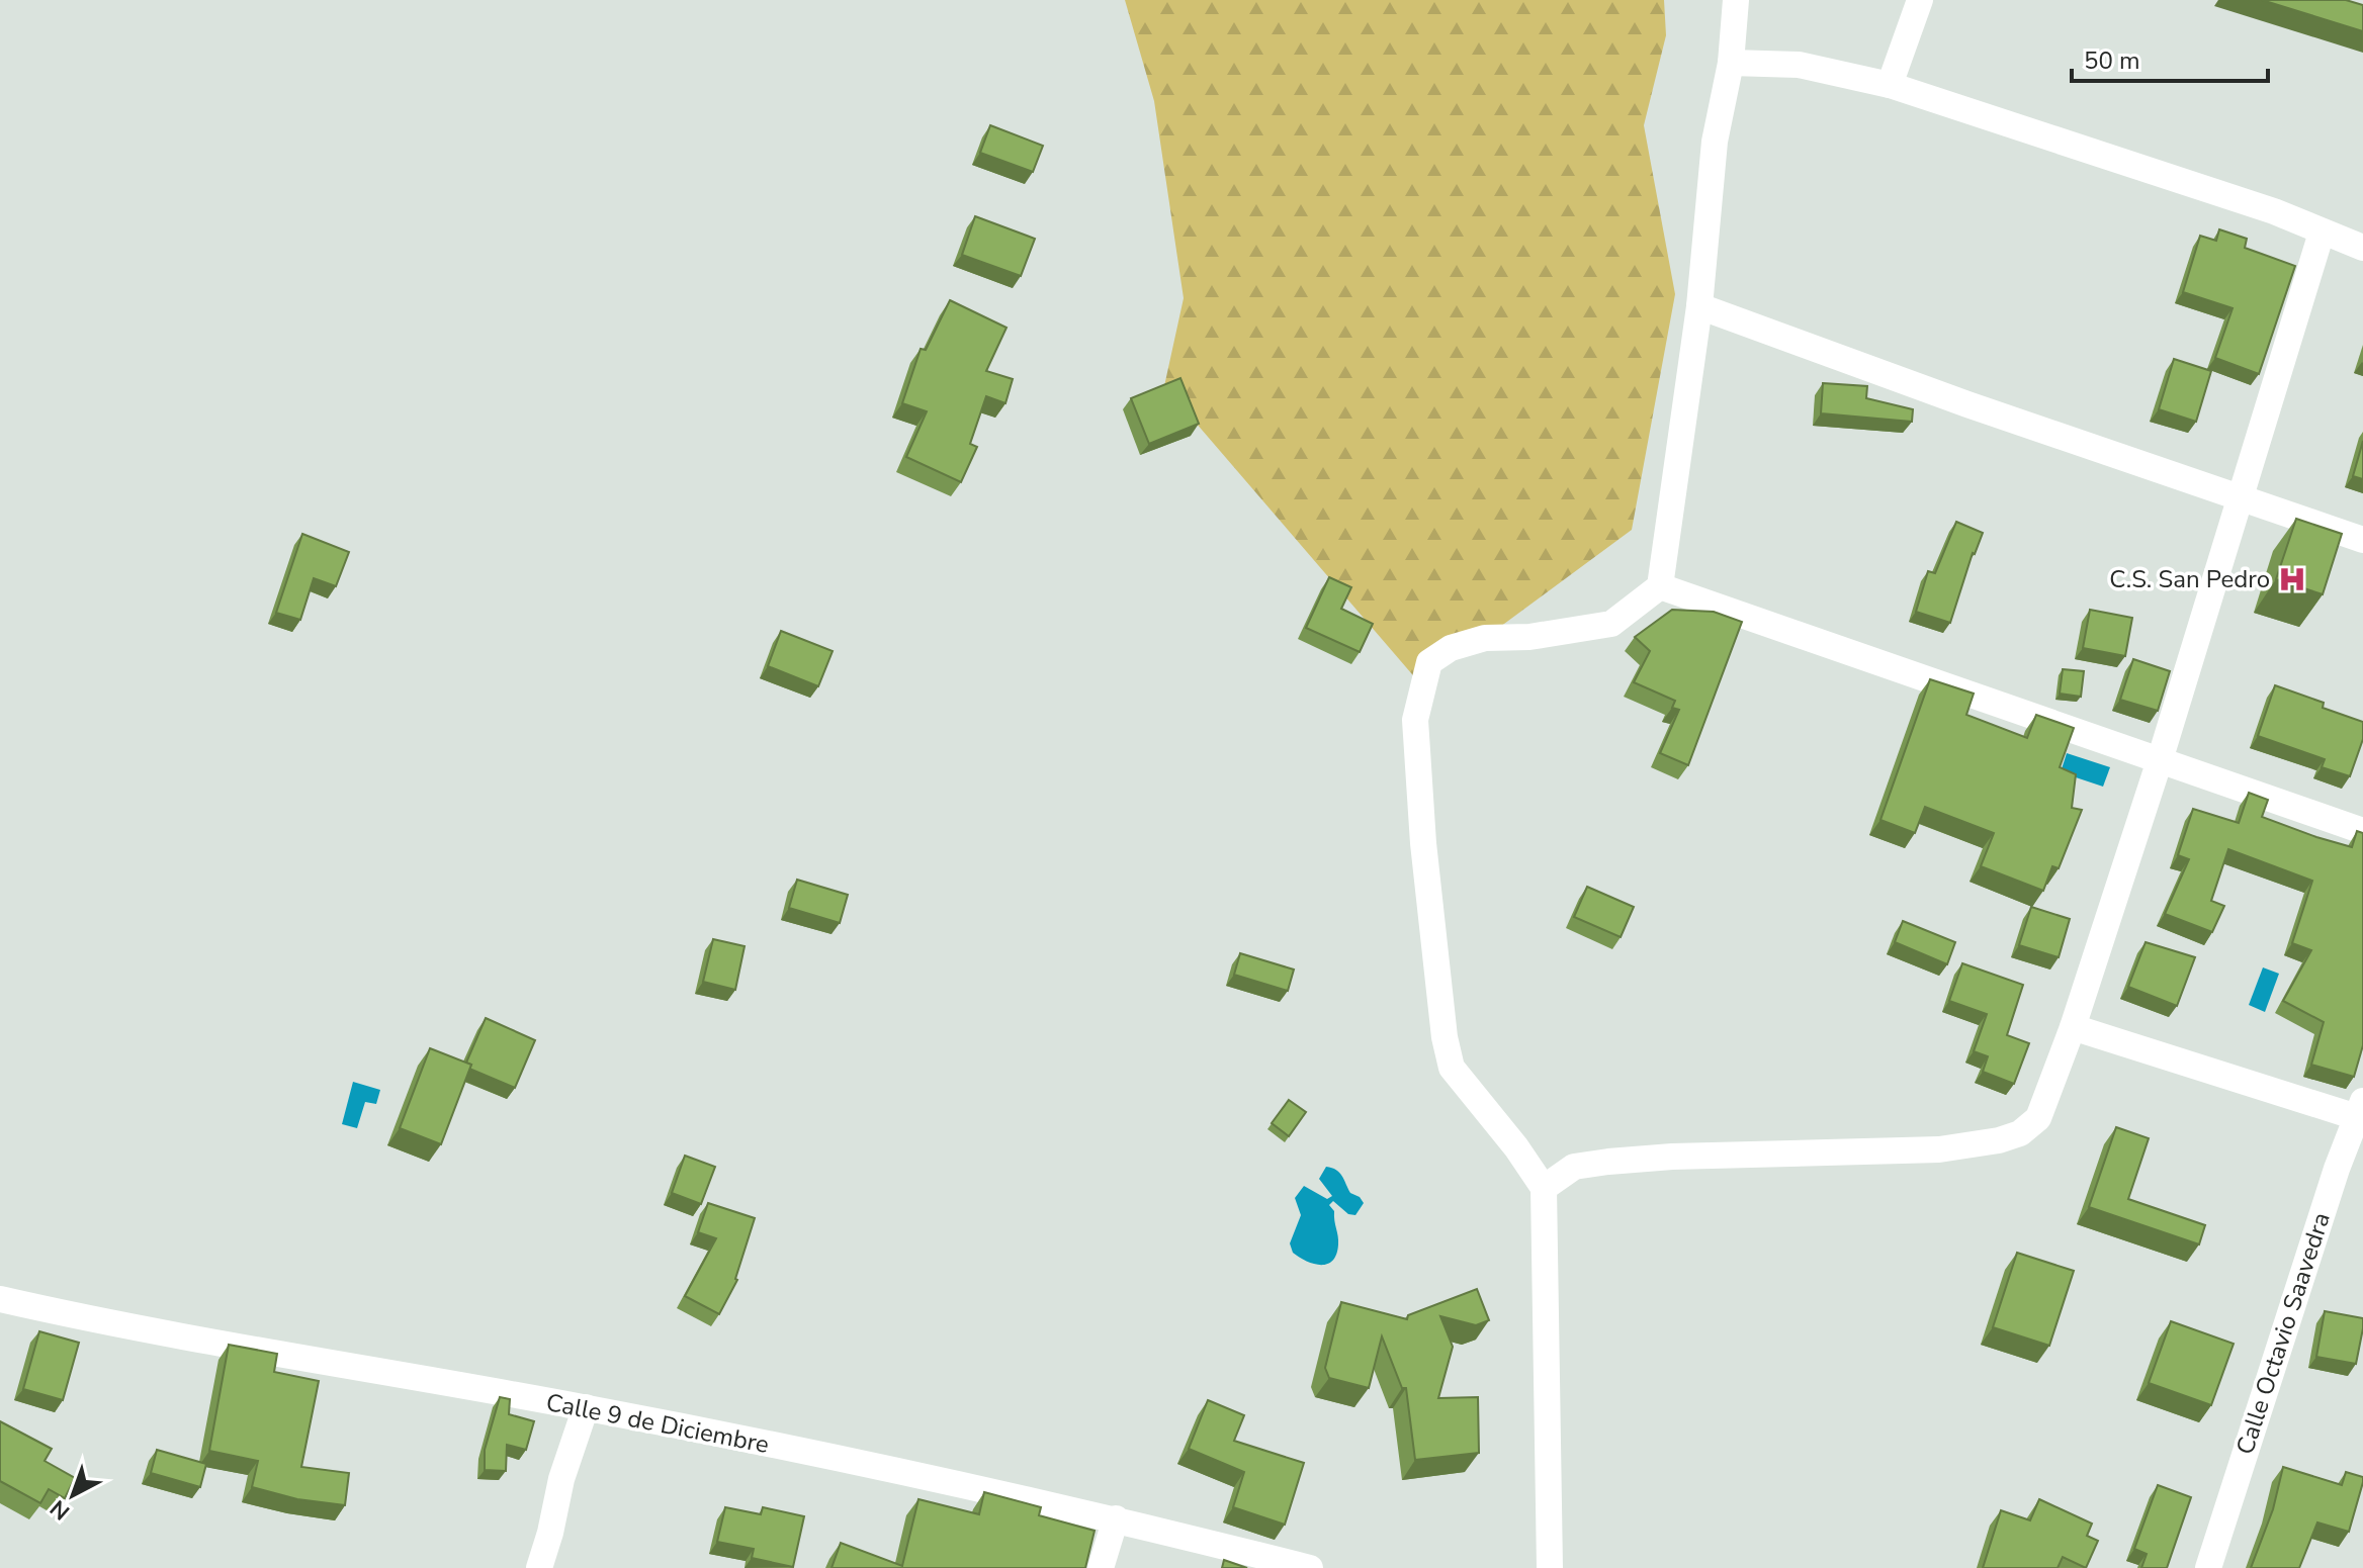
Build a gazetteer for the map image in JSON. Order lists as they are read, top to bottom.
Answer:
{
  "streets": {
    "street": ["Calle Octavio Saavedra", "Calle 9 de Diciembre"]
  },
  "places": {
    "hospital": ["C.S. San Pedro"]
  },
  "scale_bar": "50 m",
  "north": "bottom left"
}
